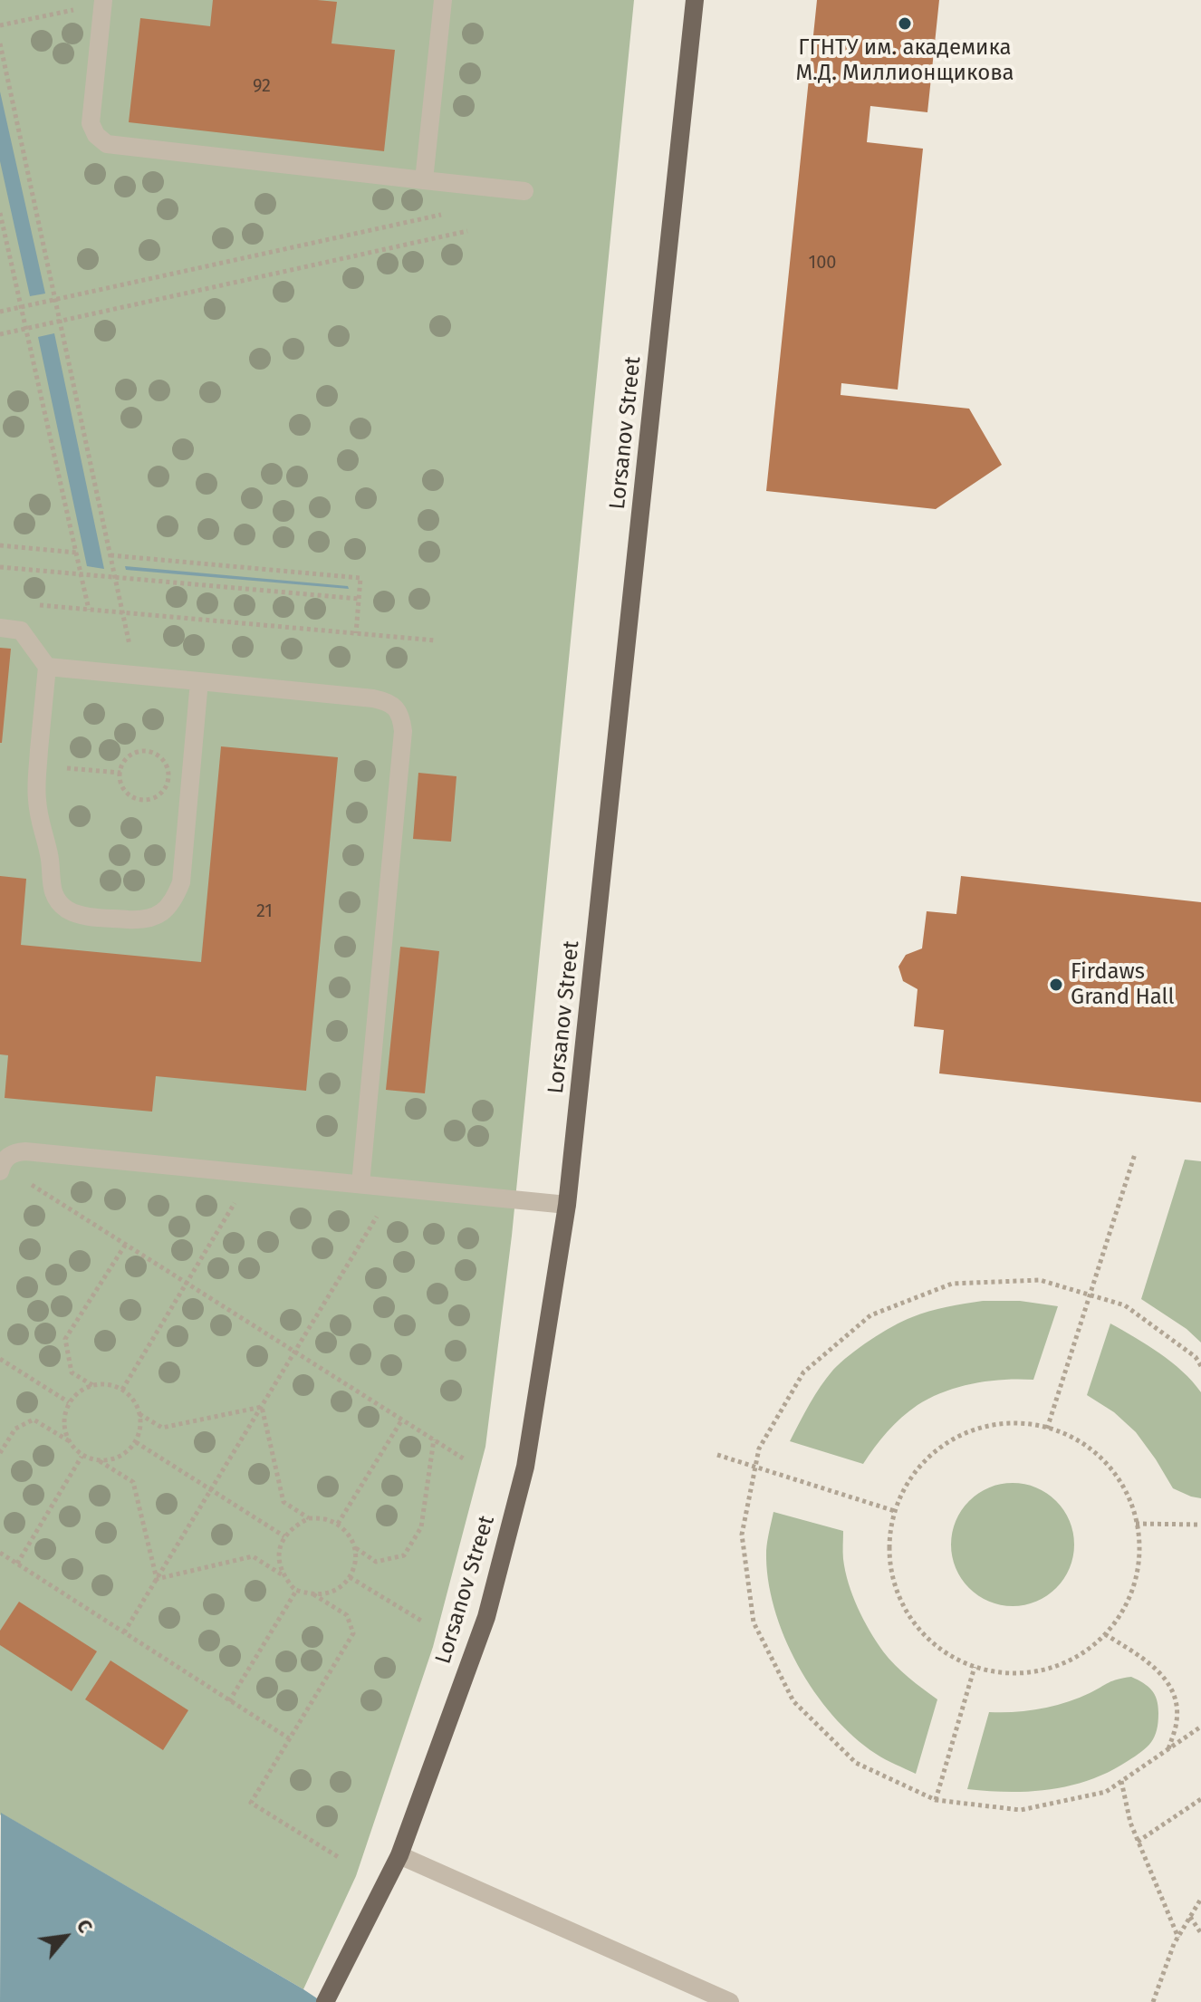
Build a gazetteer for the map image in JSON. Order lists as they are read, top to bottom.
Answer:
{
  "streets": {
    "main road": ["Lorsanov Street"]
  },
  "places": ["ГГНТУ им. академика М.Д. Миллионщикова", "Firdaws Grand Hall"],
  "house_numbers": ["92", "100", "21"],
  "north": "top right"
}
